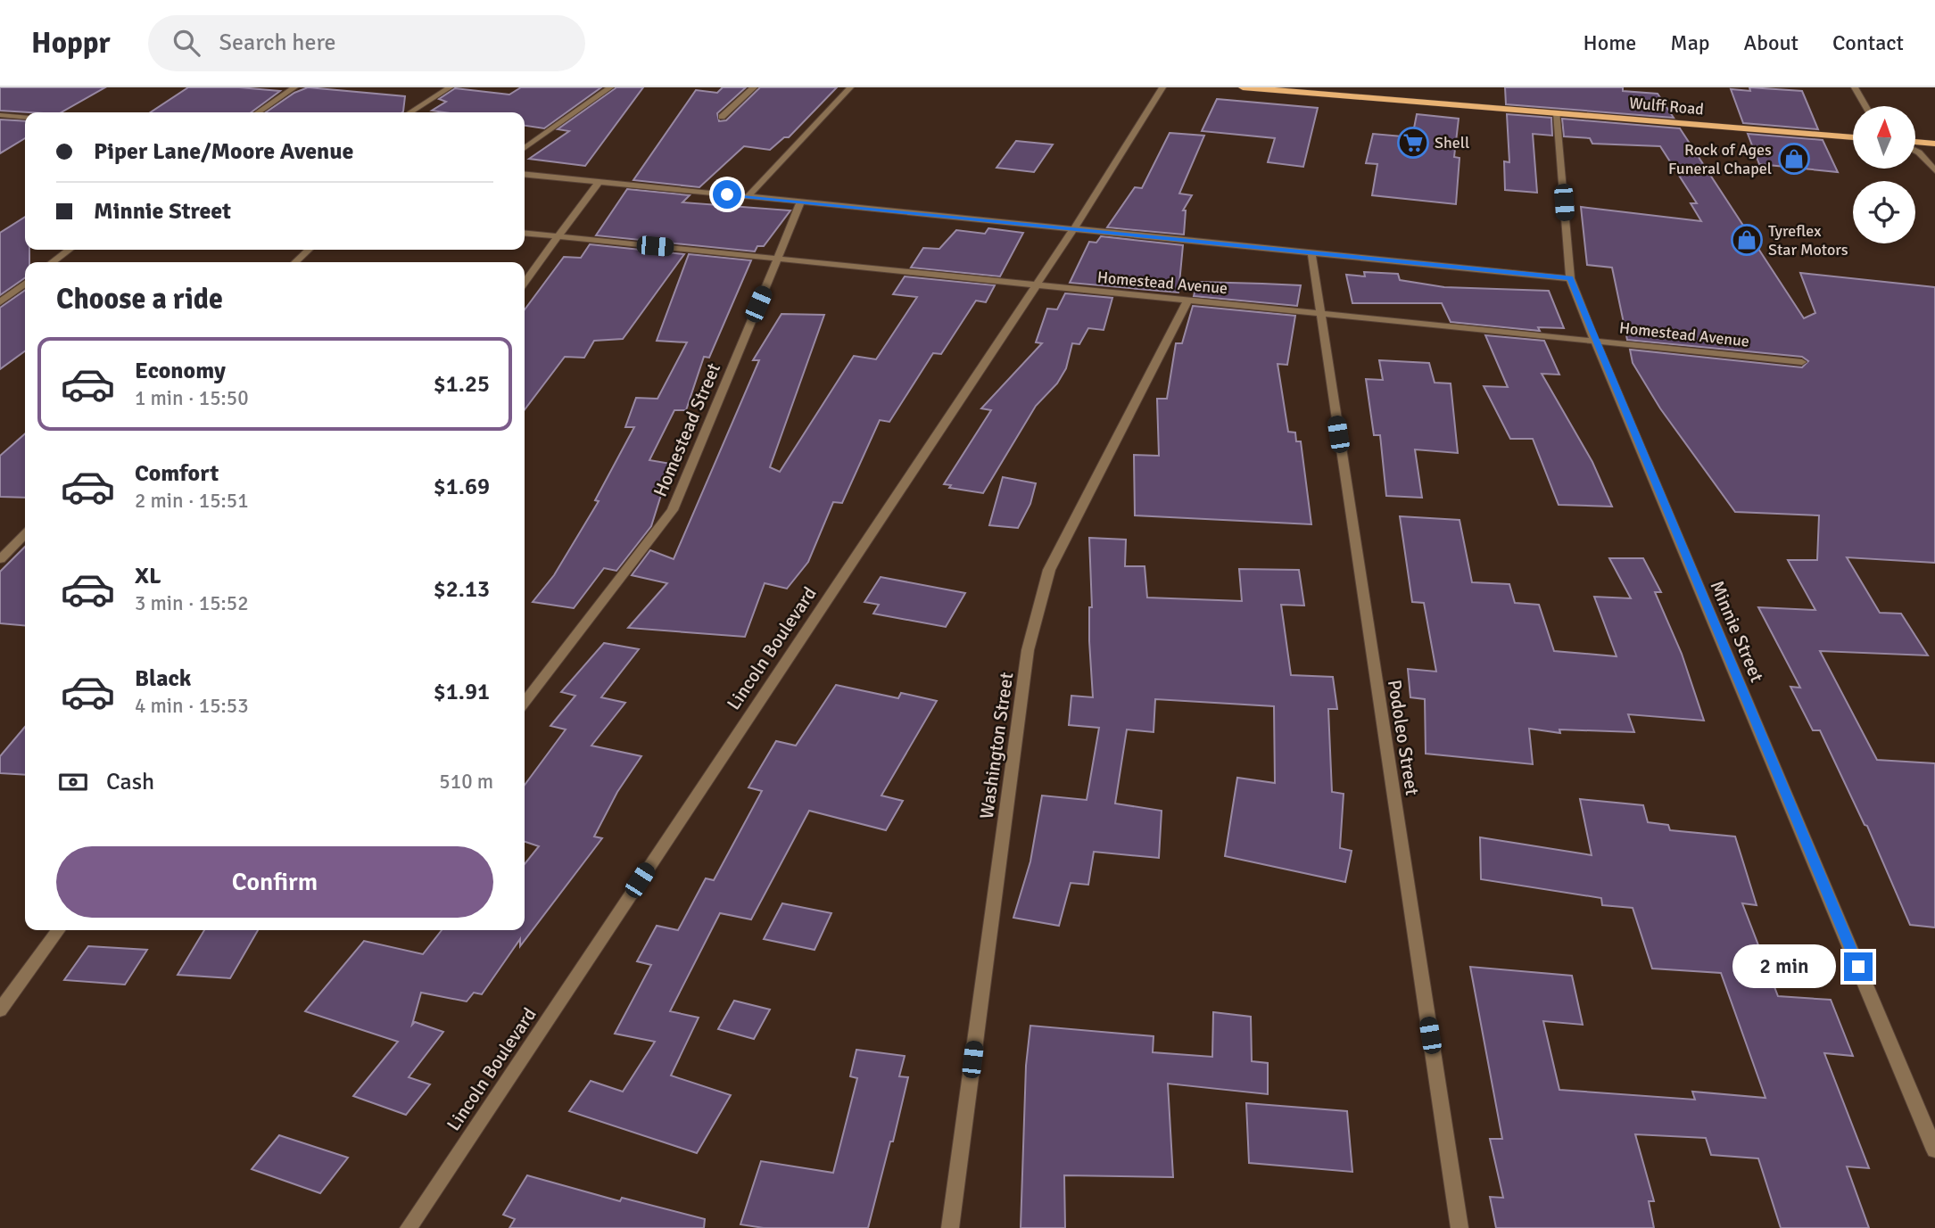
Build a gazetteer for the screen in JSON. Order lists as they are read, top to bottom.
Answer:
{
  "streets": {
    "main road": ["Wulff Road"],
    "street": [
      "Homestead Avenue",
      "Homestead Street",
      "Minnie Street",
      "Lincoln Boulevard",
      "Podoleo Street",
      "Washington Street"
    ]
  },
  "crossings": [
    ["Wulff Road", "Minnie Street"],
    ["Homestead Avenue", "Homestead Street"],
    ["Homestead Avenue", "Minnie Street"],
    ["Homestead Avenue", "Lincoln Boulevard"],
    ["Homestead Avenue", "Podoleo Street"],
    ["Homestead Avenue", "Washington Street"]
  ],
  "places": {
    "supermarket": ["Shell"],
    "shop": ["Rock of Ages Funeral Chapel", "Tyreflex Star Motors"]
  },
  "north": "top",
  "page": {
    "header": "Hoppr",
    "search": "Search here",
    "nav": [
      "Home",
      "Map",
      "About",
      "Contact"
    ],
    "banner": ["Piper Lane/Moore Avenue", "Minnie Street"],
    "heading": "Choose a ride",
    "list": [
      {
        "name": "Economy",
        "note": "1 min · 15:50",
        "value": "$1.25"
      },
      {
        "name": "Comfort",
        "note": "2 min · 15:51",
        "value": "$1.69"
      },
      {
        "name": "XL",
        "note": "3 min · 15:52",
        "value": "$2.13"
      },
      {
        "name": "Black",
        "note": "4 min · 15:53",
        "value": "$1.91"
      }
    ],
    "pay": ["Cash", "510 m"],
    "buttons": "Confirm",
    "bubble": "2 min"
  }
}
